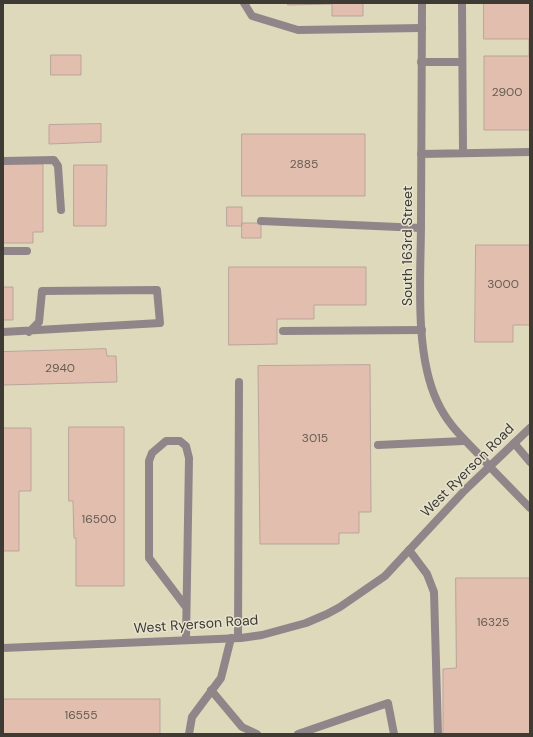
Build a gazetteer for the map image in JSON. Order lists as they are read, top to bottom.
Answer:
{
  "streets": {
    "street": ["South 163rd Street", "West Ryerson Road"]
  },
  "crossings": [
    ["South 163rd Street", "West Ryerson Road"]
  ],
  "house_numbers": [
    "2900",
    "2885",
    "3000",
    "2940",
    "3015",
    "16500",
    "16325",
    "16555"
  ]
}
